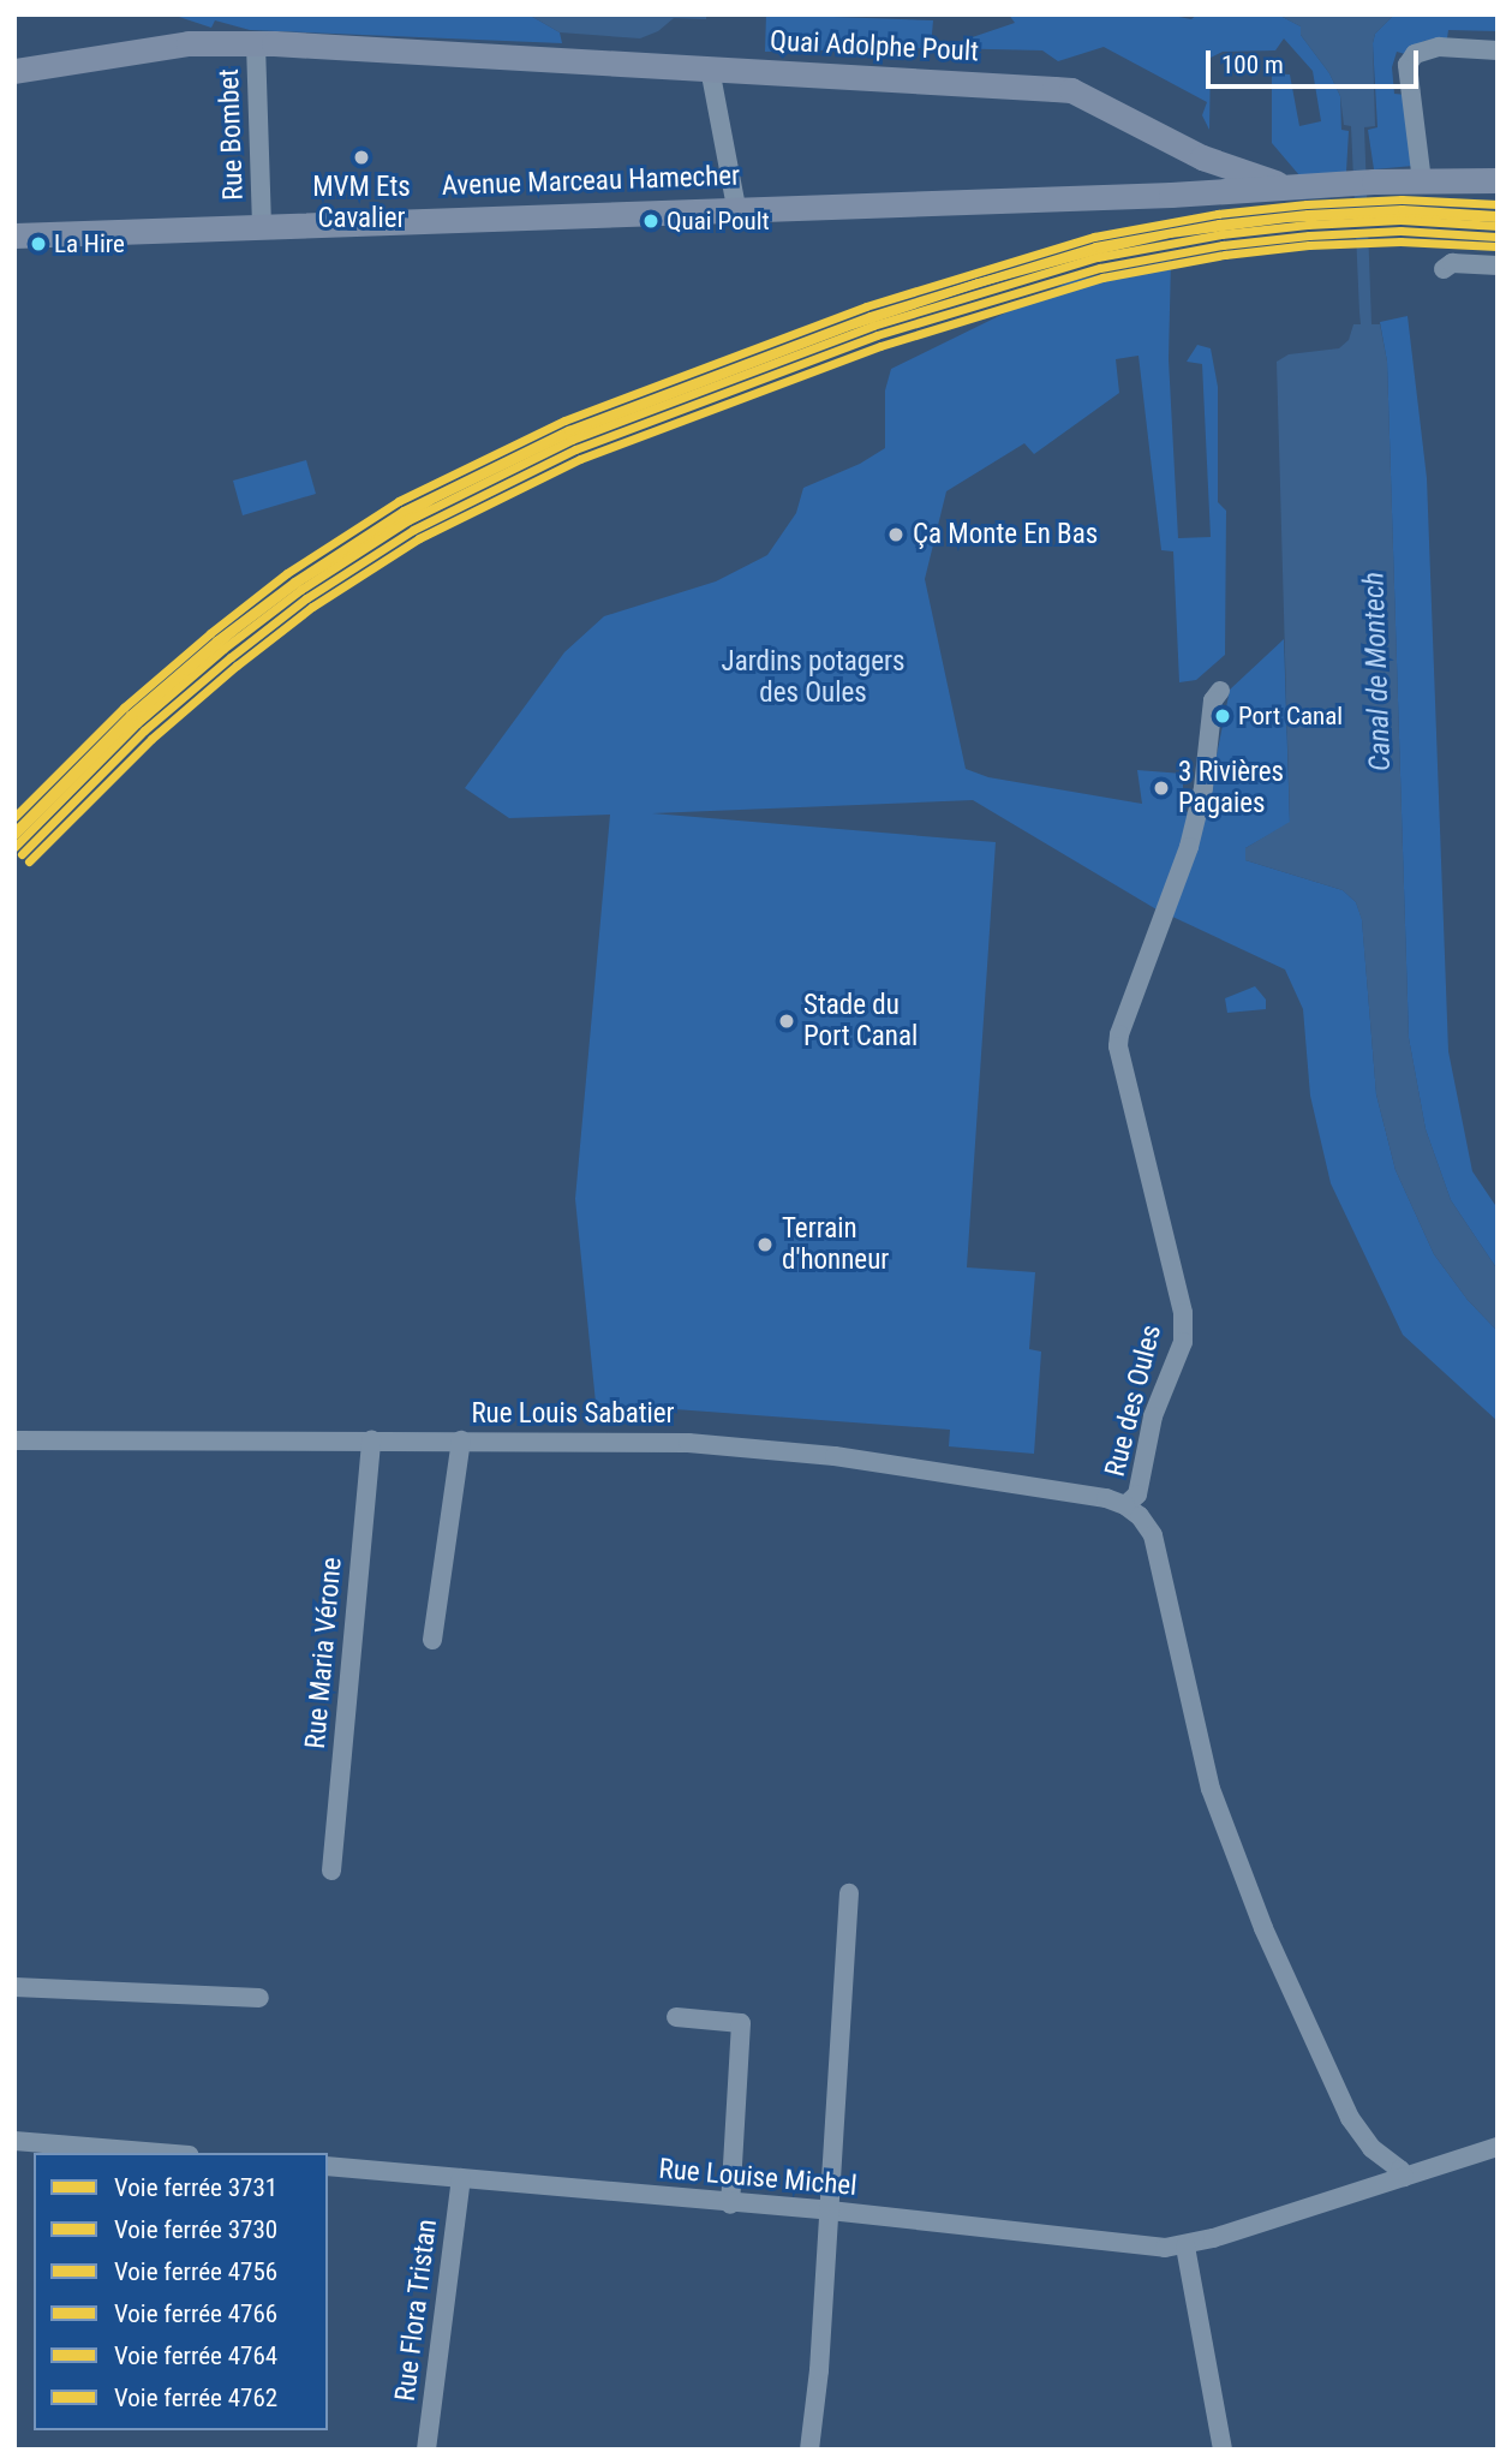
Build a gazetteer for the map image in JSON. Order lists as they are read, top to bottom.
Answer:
{
  "streets": {
    "main road": ["Quai Adolphe Poult", "Avenue Marceau Hamecher"],
    "street": [
      "Rue Bombet",
      "Rue des Oules",
      "Rue Louis Sabatier",
      "Rue Maria Vérone",
      "Rue Louise Michel",
      "Rue Flora Tristan"
    ]
  },
  "crossings": [
    ["Quai Adolphe Poult", "Rue Bombet"],
    ["Quai Adolphe Poult", "Avenue Marceau Hamecher"],
    ["Rue Bombet", "Avenue Marceau Hamecher"],
    ["Rue des Oules", "Rue Louis Sabatier"],
    ["Rue des Oules", "Rue Louise Michel"],
    ["Rue Louis Sabatier", "Rue Maria Vérone"],
    ["Rue Louise Michel", "Rue Flora Tristan"]
  ],
  "water": ["Canal de Montech"],
  "parks": ["Jardins potagers des Oules"],
  "places": [
    "MVM Ets Cavalier",
    "Quai Poult",
    "La Hire",
    "Ça Monte En Bas",
    "Port Canal",
    "3 Rivières Pagaies",
    "Stade du Port Canal",
    "Terrain d'honneur"
  ],
  "lines": [
    "rail line 4762",
    "rail line 4766",
    "rail line 3731",
    "rail line 3730",
    "rail line 4756",
    "rail line 4764"
  ],
  "legend": [
    "Voie ferrée 3731",
    "Voie ferrée 3730",
    "Voie ferrée 4756",
    "Voie ferrée 4766",
    "Voie ferrée 4764",
    "Voie ferrée 4762"
  ],
  "scale_bar": "100 m"
}
